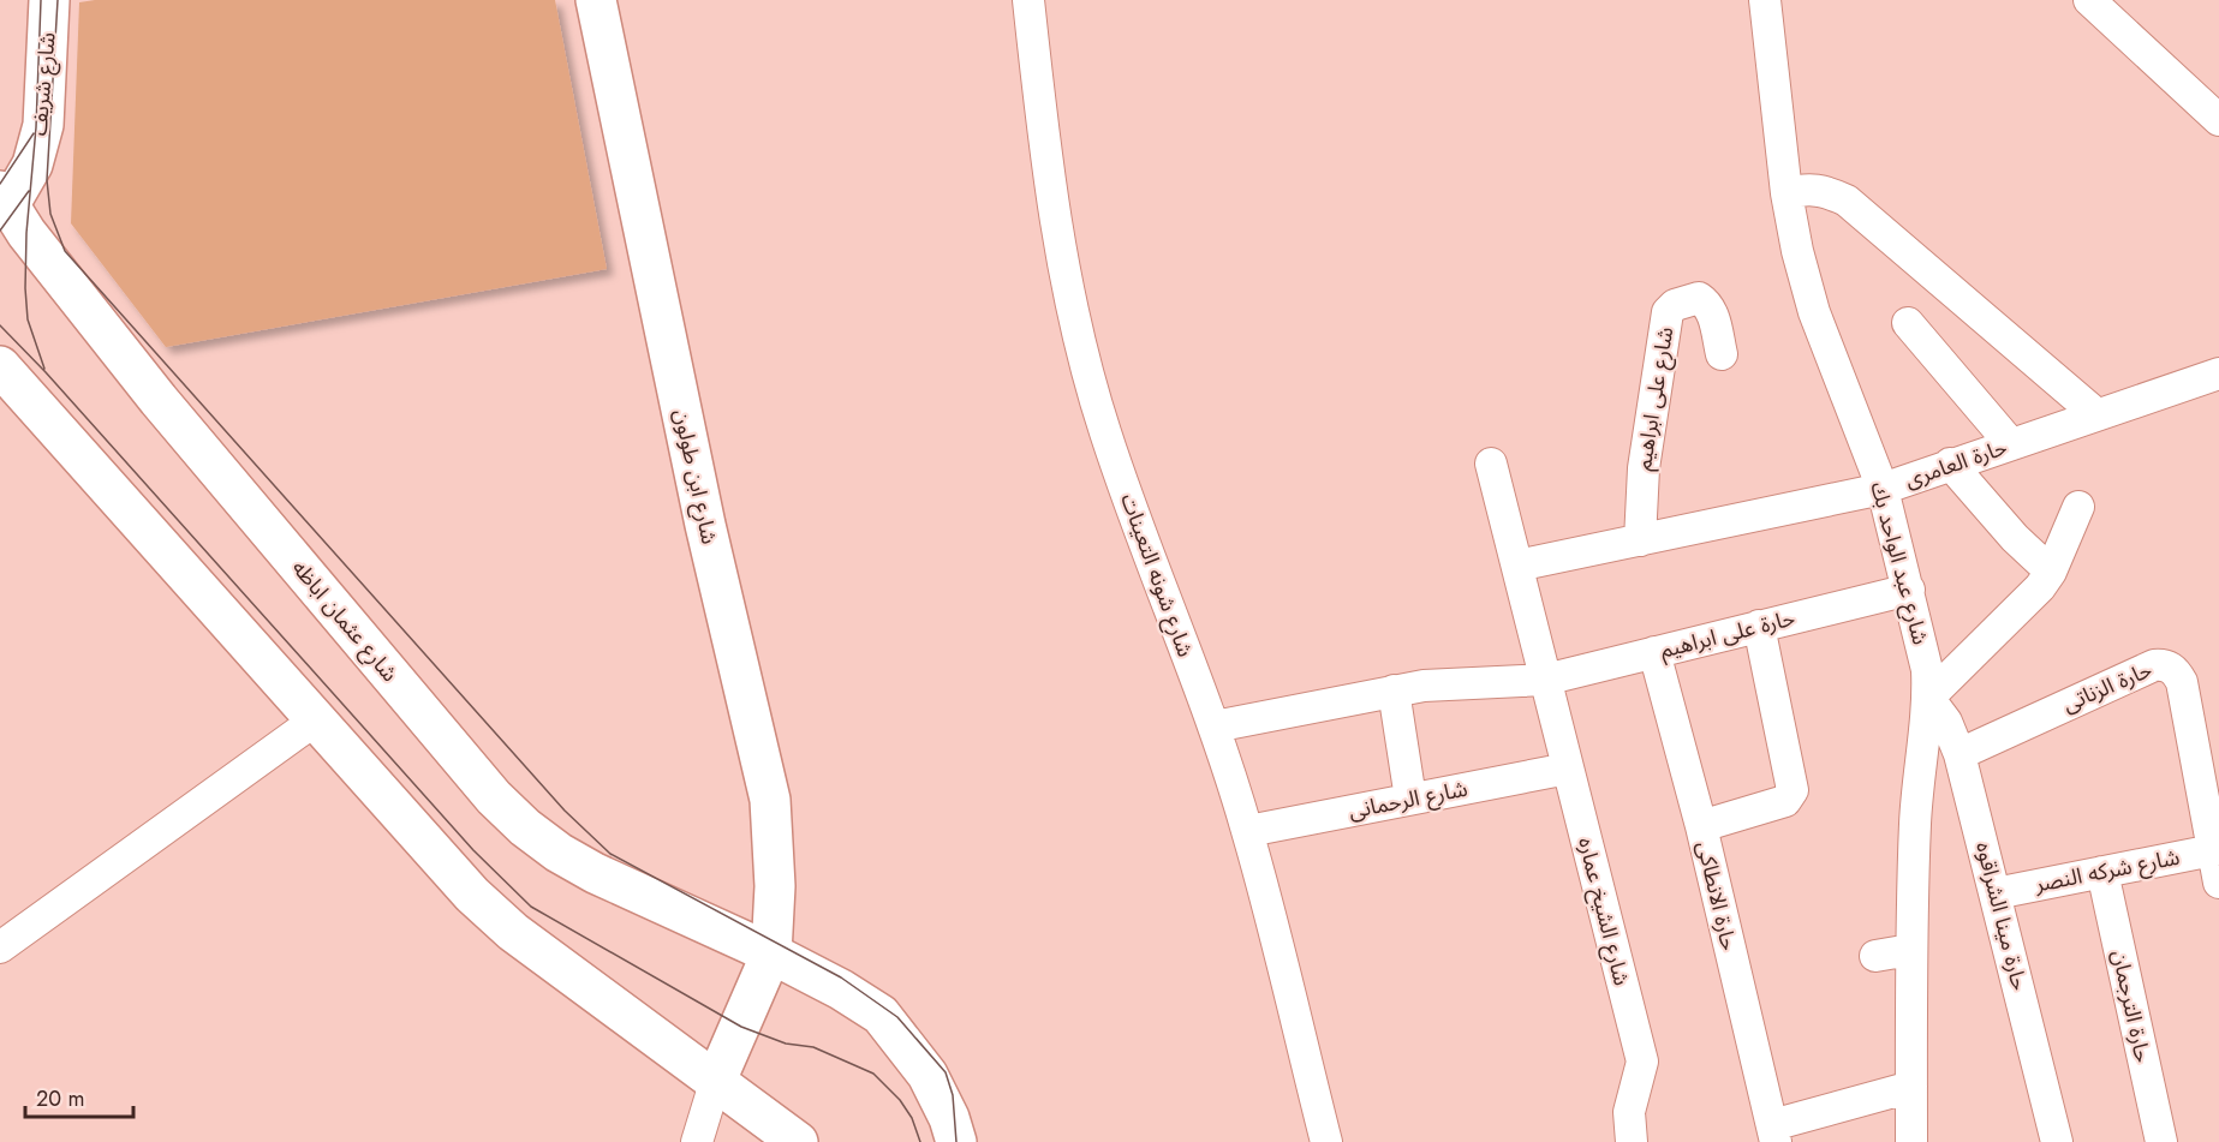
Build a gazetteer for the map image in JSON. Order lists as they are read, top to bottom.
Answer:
{
  "streets": {
    "main road": ["شارع شريف", "شارع ابن طولون", "شارع عثمان اباظه"],
    "street": [
      "شارع على ابراهيم",
      "حارة العامرى",
      "شارع عبد الواحد بك",
      "شارع شونه التعينات",
      "حارة على ابراهيم",
      "حارة الزناتى",
      "شارع الرحمانى",
      "شارع شركه النصر",
      "حارة الانطاكى",
      "شارع الشيخ عماره",
      "حارة مينا الشراقوه",
      "حارة الترجمان"
    ]
  },
  "crossings": [
    ["شارع شريف", "شارع عثمان اباظه"],
    ["شارع على ابراهيم", "حارة العامرى"],
    ["حارة العامرى", "شارع عبد الواحد بك"],
    ["حارة العامرى", "شارع الشيخ عماره"],
    ["شارع ابن طولون", "شارع عثمان اباظه"],
    ["شارع عبد الواحد بك", "حارة على ابراهيم"],
    ["شارع عبد الواحد بك", "حارة مينا الشراقوه"],
    ["شارع شونه التعينات", "شارع الرحمانى"],
    ["حارة على ابراهيم", "حارة الانطاكى"],
    ["حارة على ابراهيم", "شارع الشيخ عماره"],
    ["حارة الزناتى", "شارع شركه النصر"],
    ["حارة الزناتى", "حارة مينا الشراقوه"],
    ["شارع الرحمانى", "شارع الشيخ عماره"],
    ["شارع شركه النصر", "حارة مينا الشراقوه"],
    ["شارع شركه النصر", "حارة الترجمان"]
  ],
  "scale_bar": "20 m"
}
